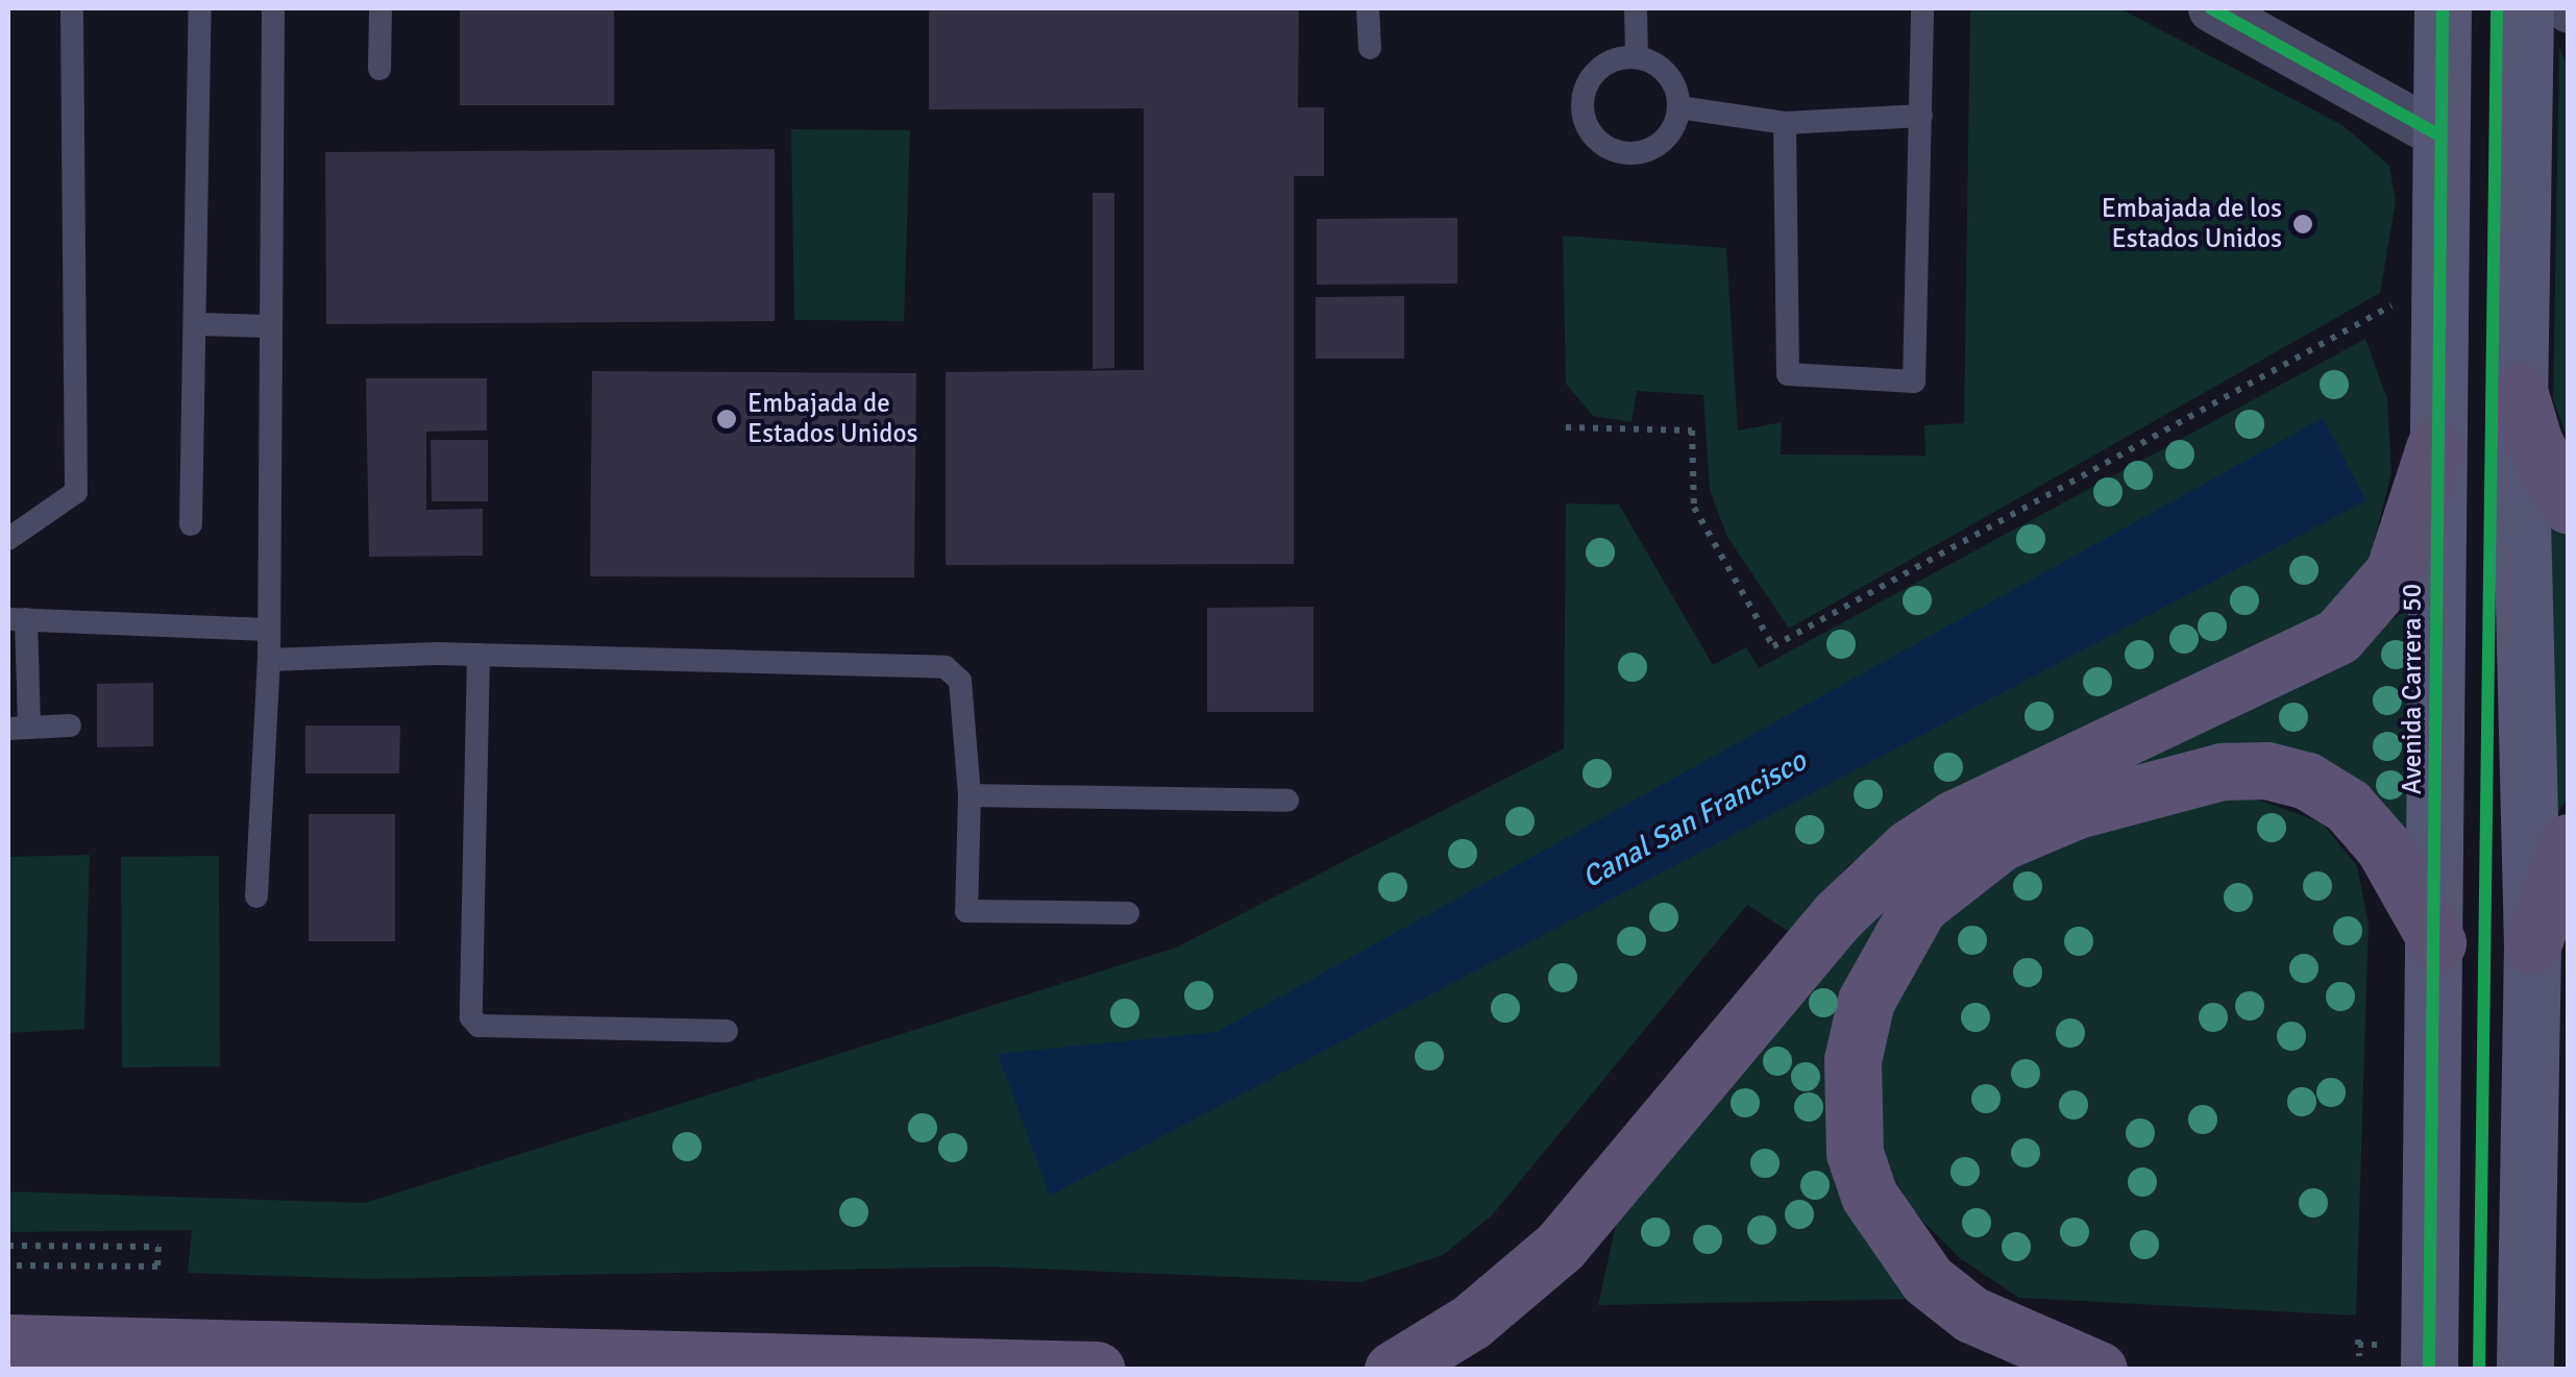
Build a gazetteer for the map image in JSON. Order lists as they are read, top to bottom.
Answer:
{
  "streets": {
    "main road": ["Avenida Carrera 50"]
  },
  "water": ["Canal San Francisco"],
  "places": ["Embajada de los Estados Unidos", "Embajada de Estados Unidos"]
}
